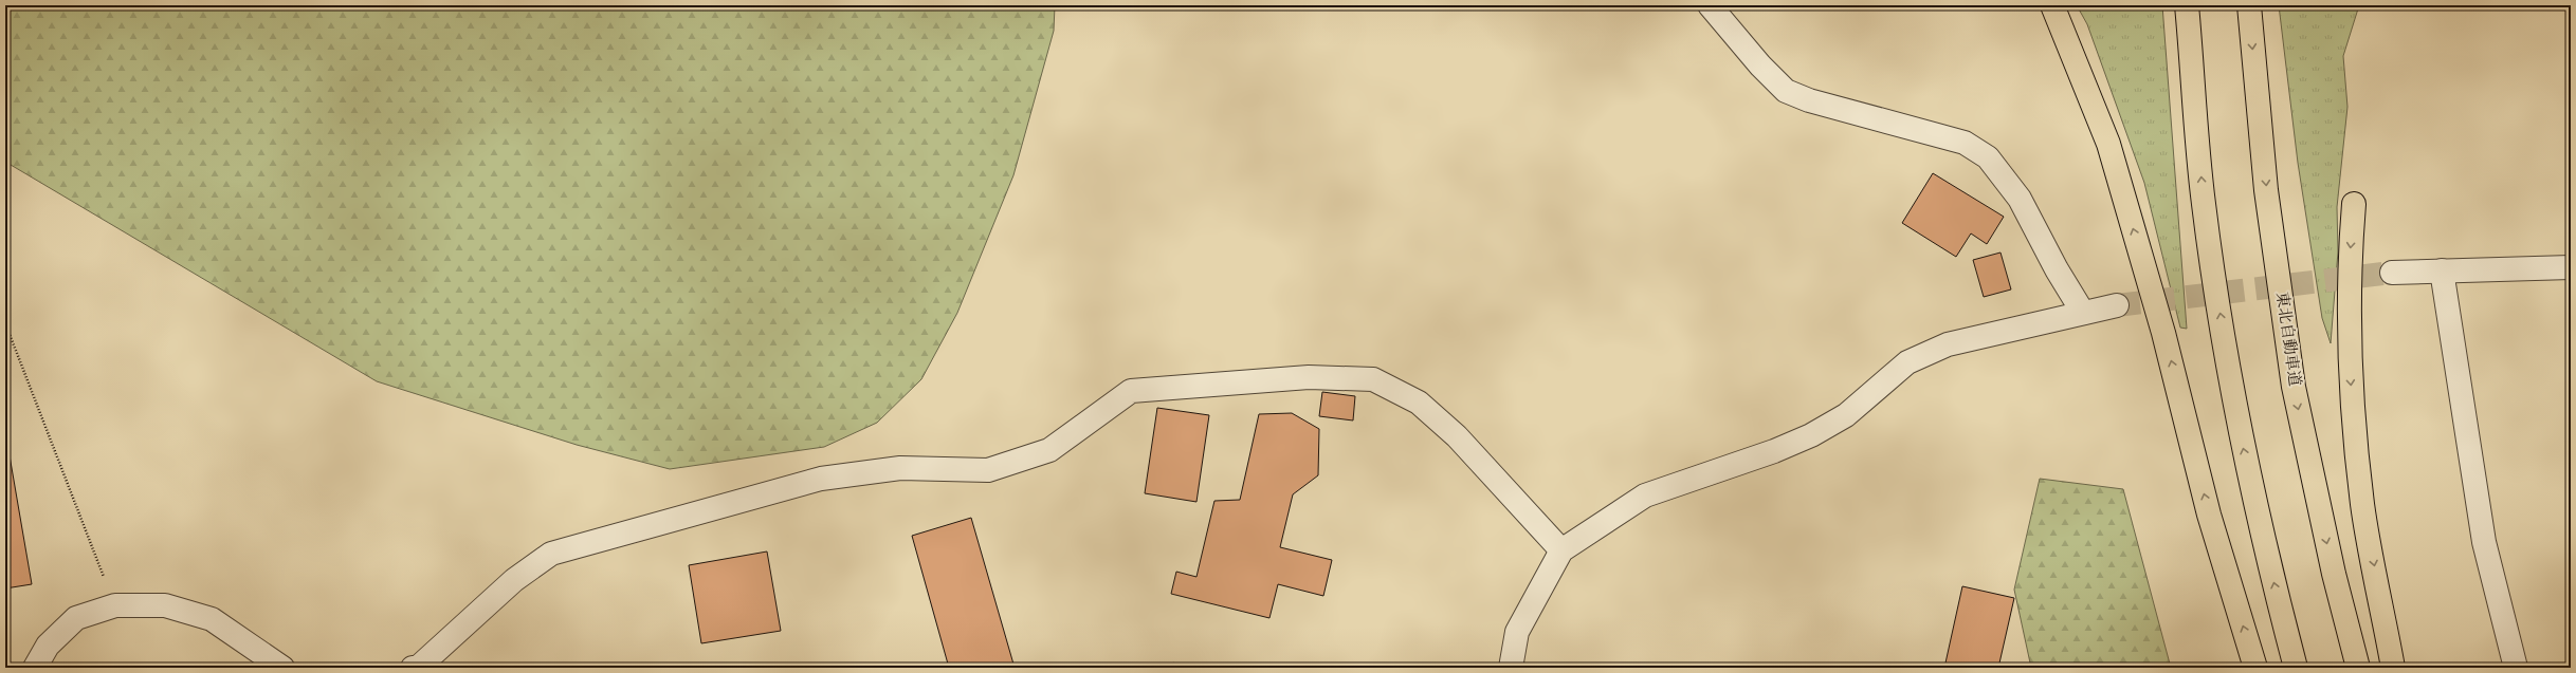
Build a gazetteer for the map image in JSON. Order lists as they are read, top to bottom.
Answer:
{
  "streets": {
    "highway": ["東北自動車道"]
  }
}
